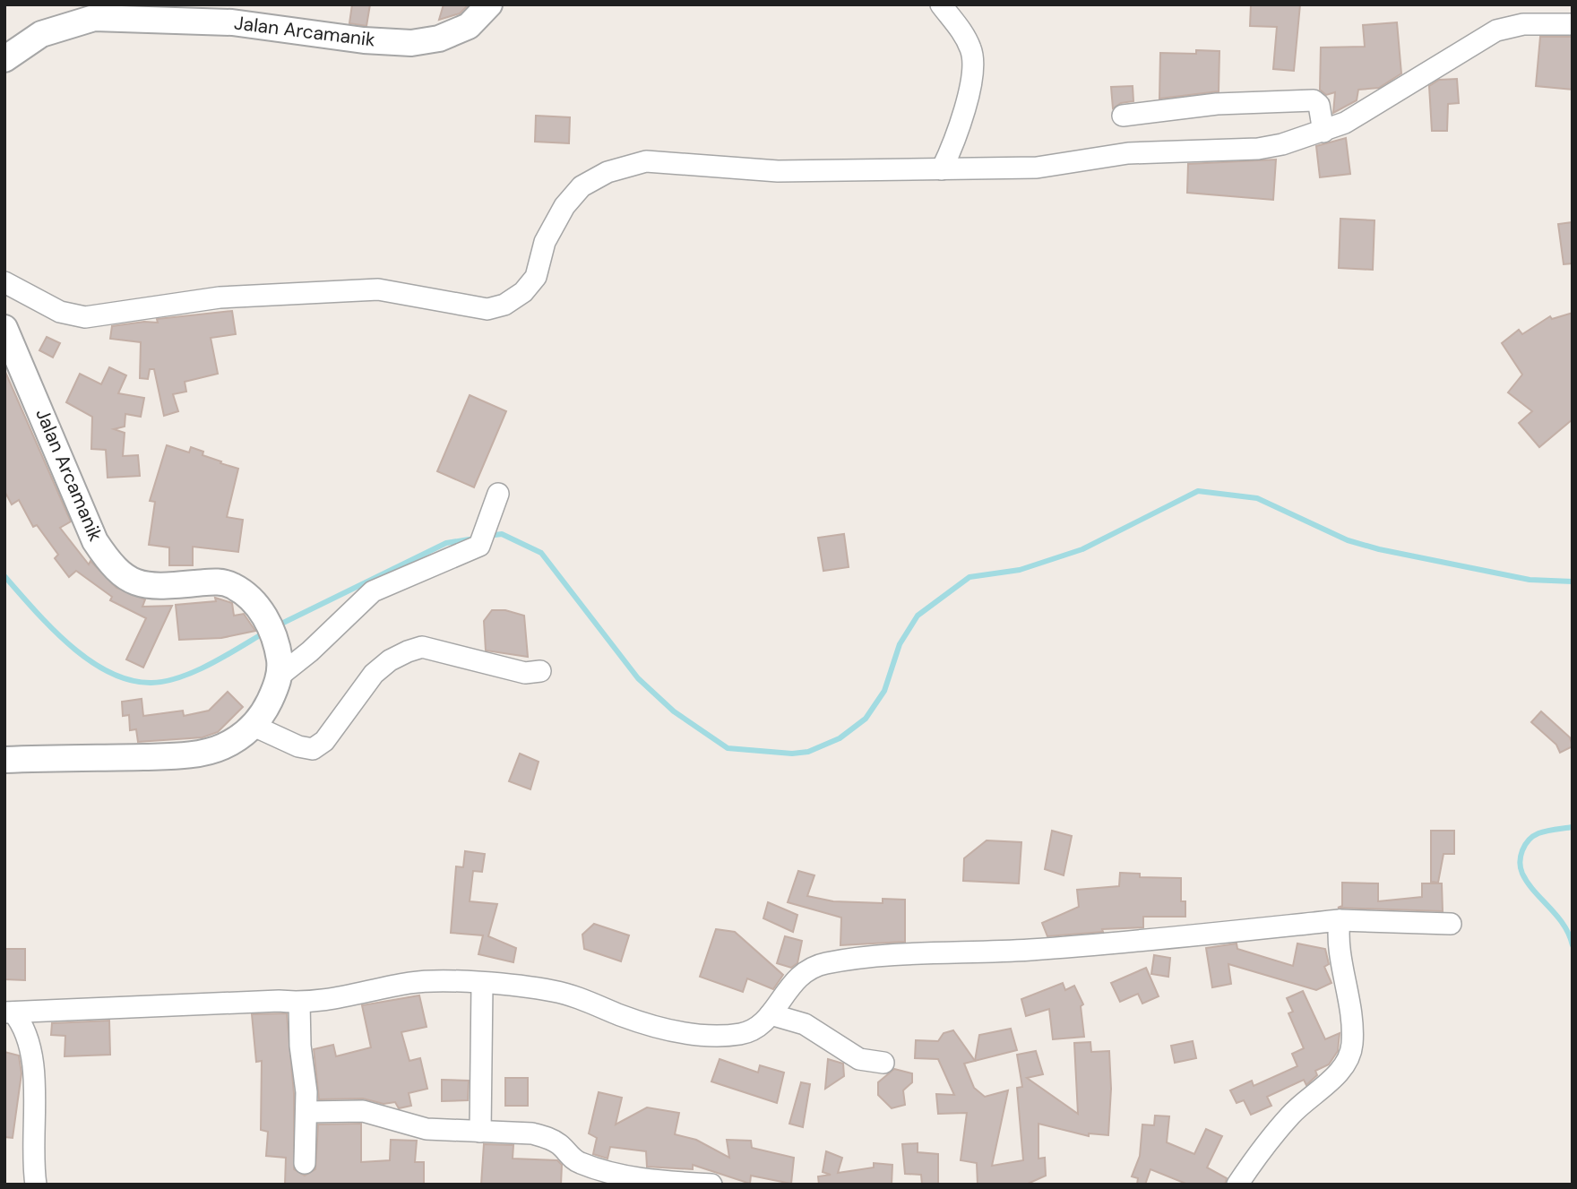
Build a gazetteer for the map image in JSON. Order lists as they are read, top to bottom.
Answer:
{
  "streets": {
    "street": ["Jalan Arcamanik"]
  }
}
